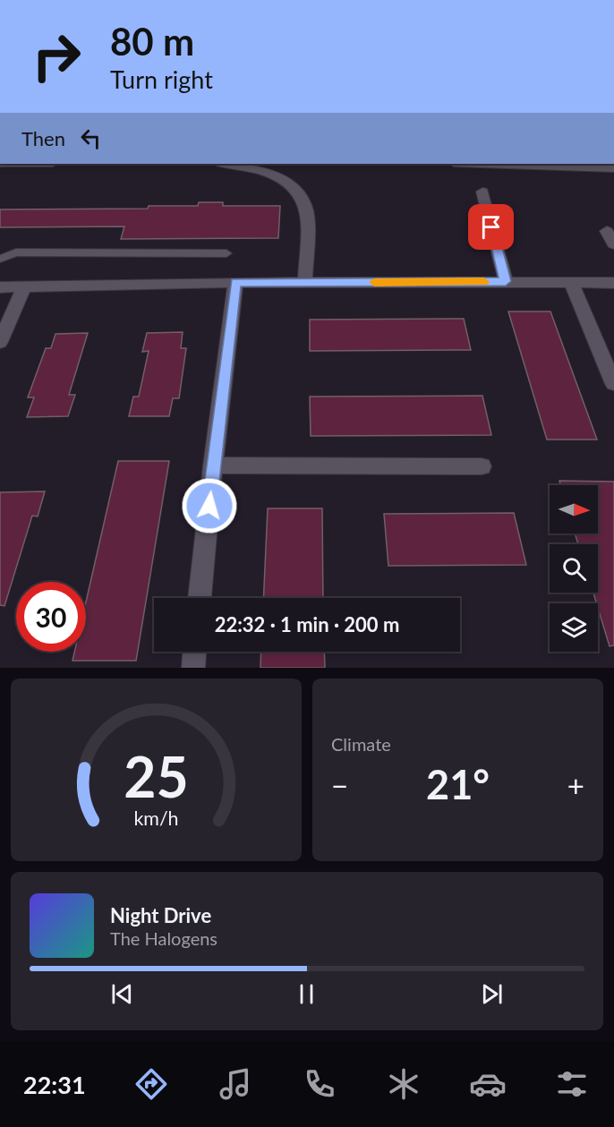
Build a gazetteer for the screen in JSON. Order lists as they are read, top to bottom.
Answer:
{
  "north": "right",
  "page": {
    "turn": ["80 m", "Turn right"],
    "then": "Then",
    "limit": "30",
    "trip": "22:32 · 1 min · 200 m",
    "tile": "Climate",
    "heat": ["−", "21°", "+"],
    "song": ["Night Drive", "The Halogens"],
    "tabs": "22:31",
    "gauge": ["25", "km/h"]
  }
}
